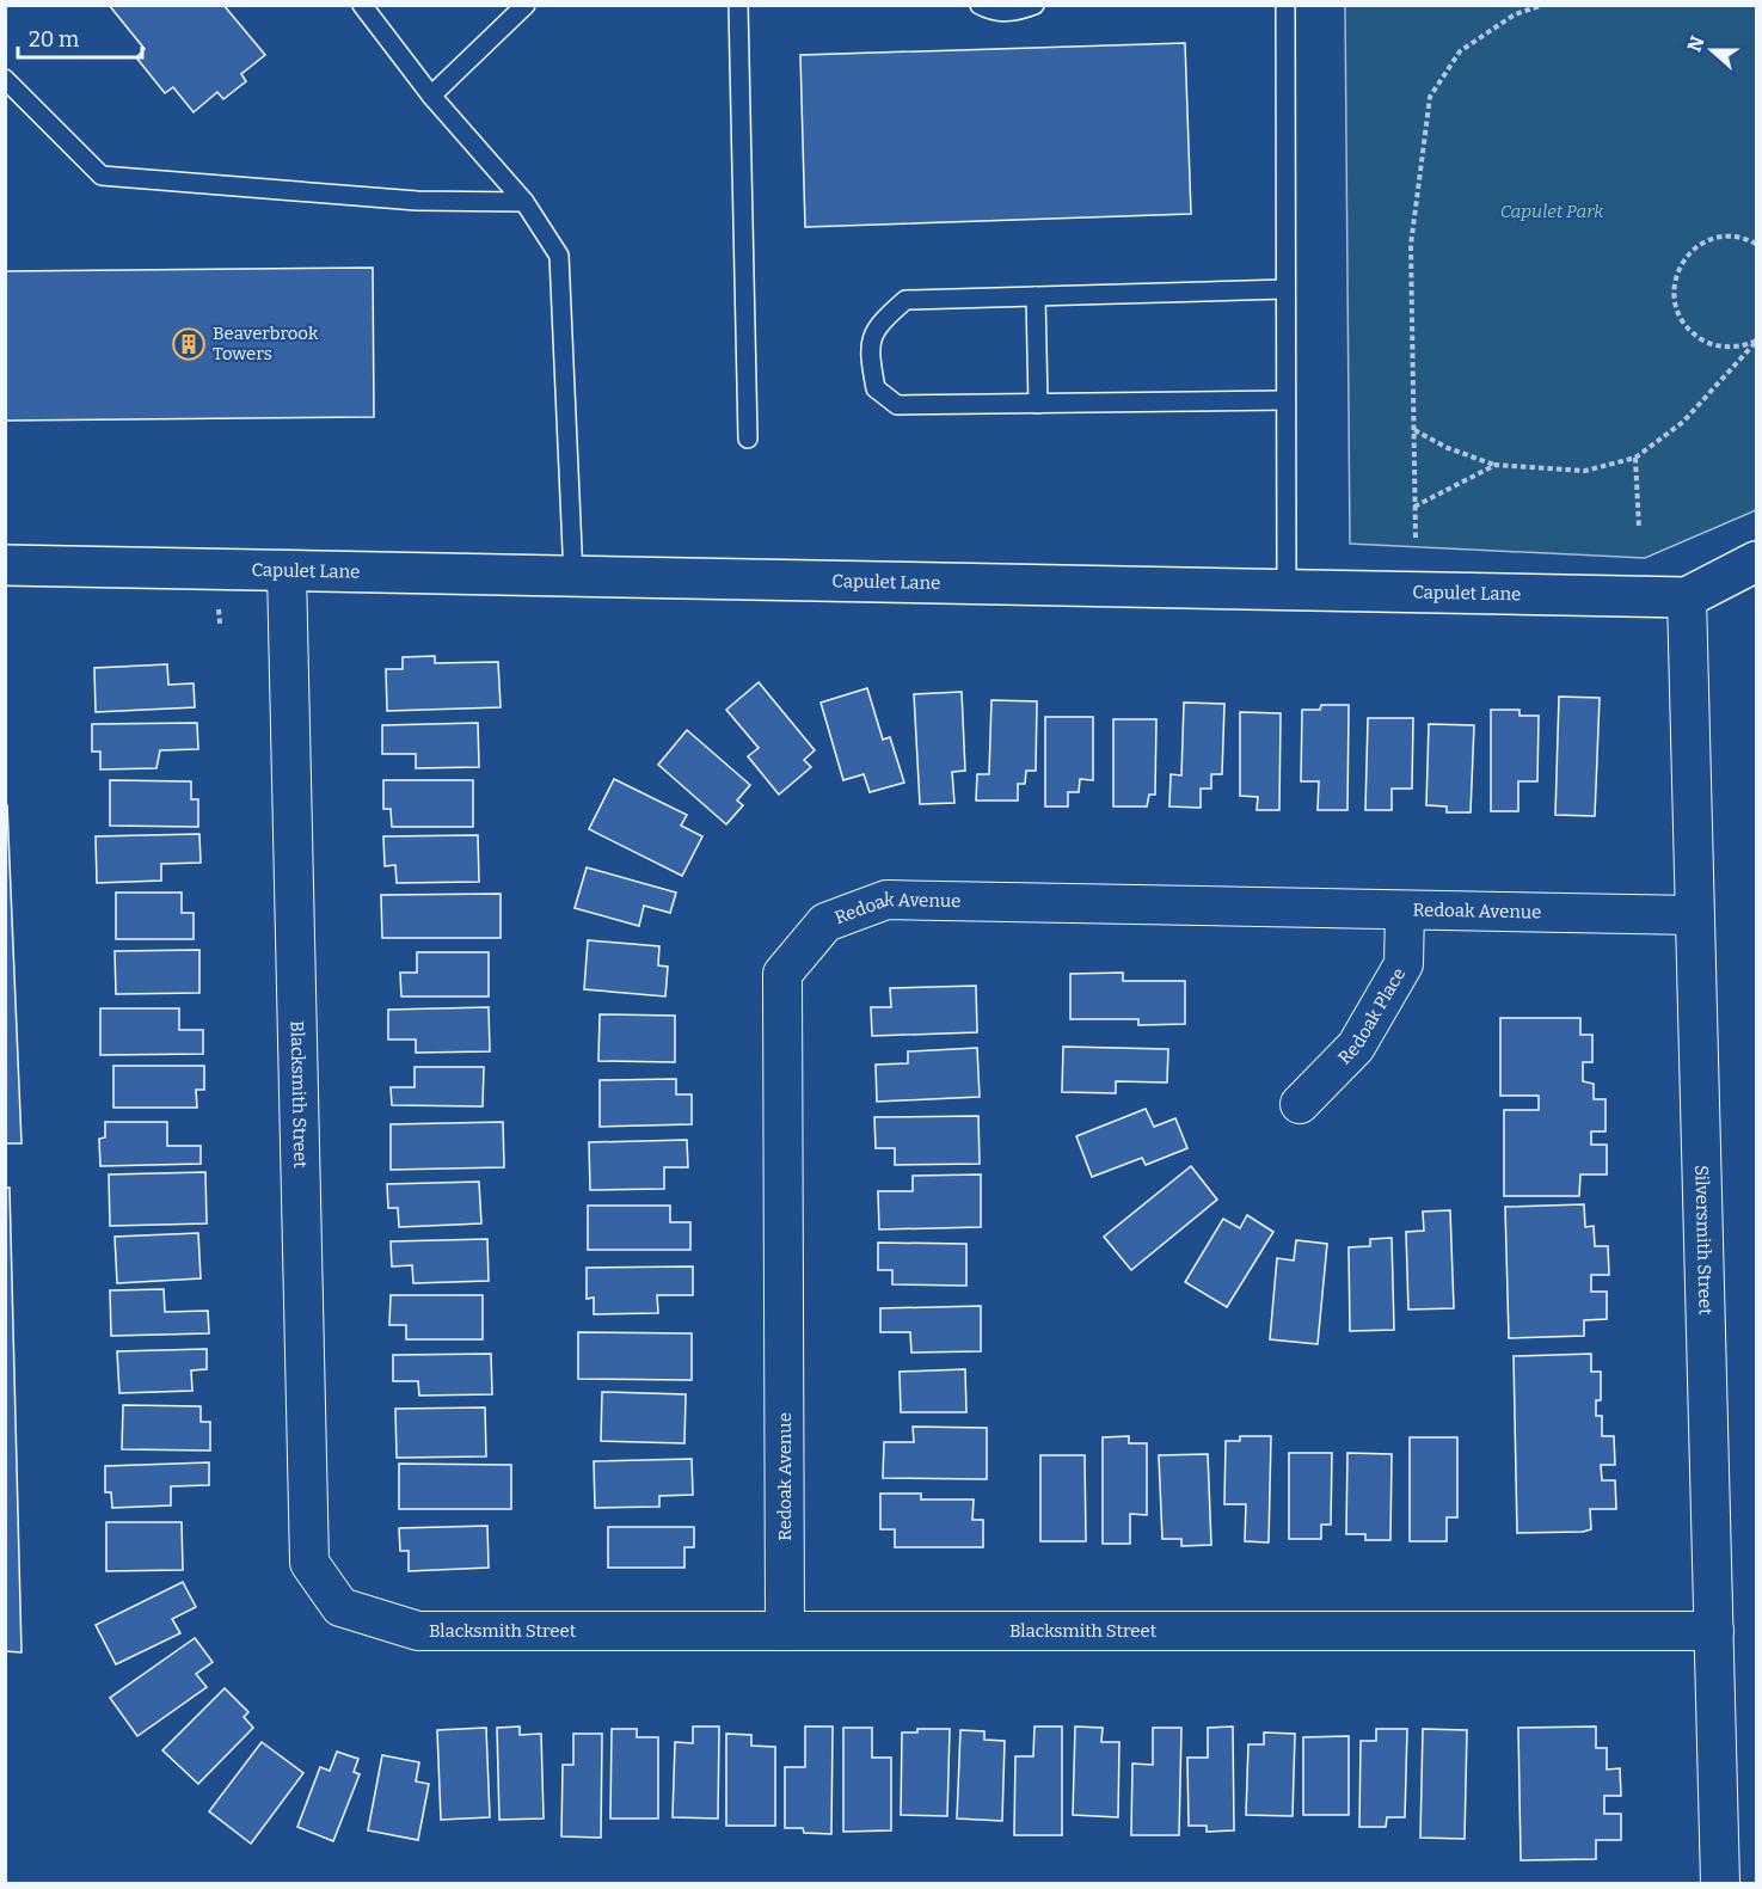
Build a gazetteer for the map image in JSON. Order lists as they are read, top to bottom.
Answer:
{
  "streets": {
    "street": [
      "Capulet Lane",
      "Redoak Avenue",
      "Redoak Place",
      "Blacksmith Street",
      "Silversmith Street"
    ]
  },
  "crossings": [
    ["Capulet Lane", "Blacksmith Street"],
    ["Capulet Lane", "Silversmith Street"],
    ["Redoak Avenue", "Redoak Place"],
    ["Redoak Avenue", "Blacksmith Street"],
    ["Redoak Avenue", "Silversmith Street"],
    ["Blacksmith Street", "Silversmith Street"]
  ],
  "parks": ["Capulet Park"],
  "places": {
    "building": ["Beaverbrook Towers"]
  },
  "scale_bar": "20 m",
  "north": "left"
}
